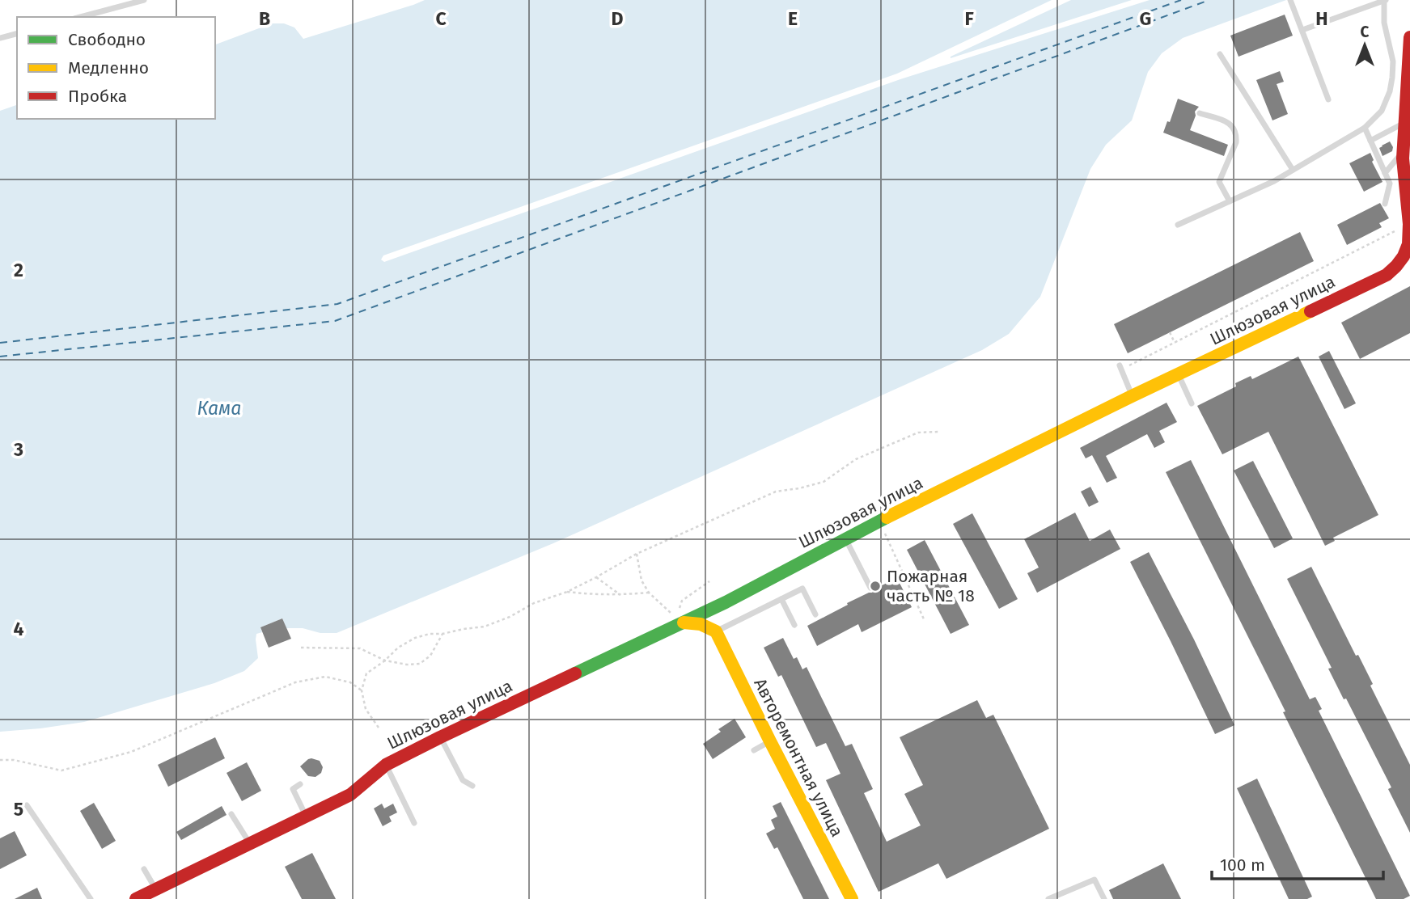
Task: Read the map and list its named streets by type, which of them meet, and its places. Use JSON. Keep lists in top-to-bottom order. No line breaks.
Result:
{"streets":{"street":["Шлюзовая улица","Авторемонтная улица"]},"water":["Кама"],"places":["Пожарная часть № 18"],"legend":["Свободно","Медленно","Пробка"],"scale_bar":"100 m","north":"top","grid":{"columns":["B","C","D","E","F","G","H"],"rows":["2","3","4","5"]}}
